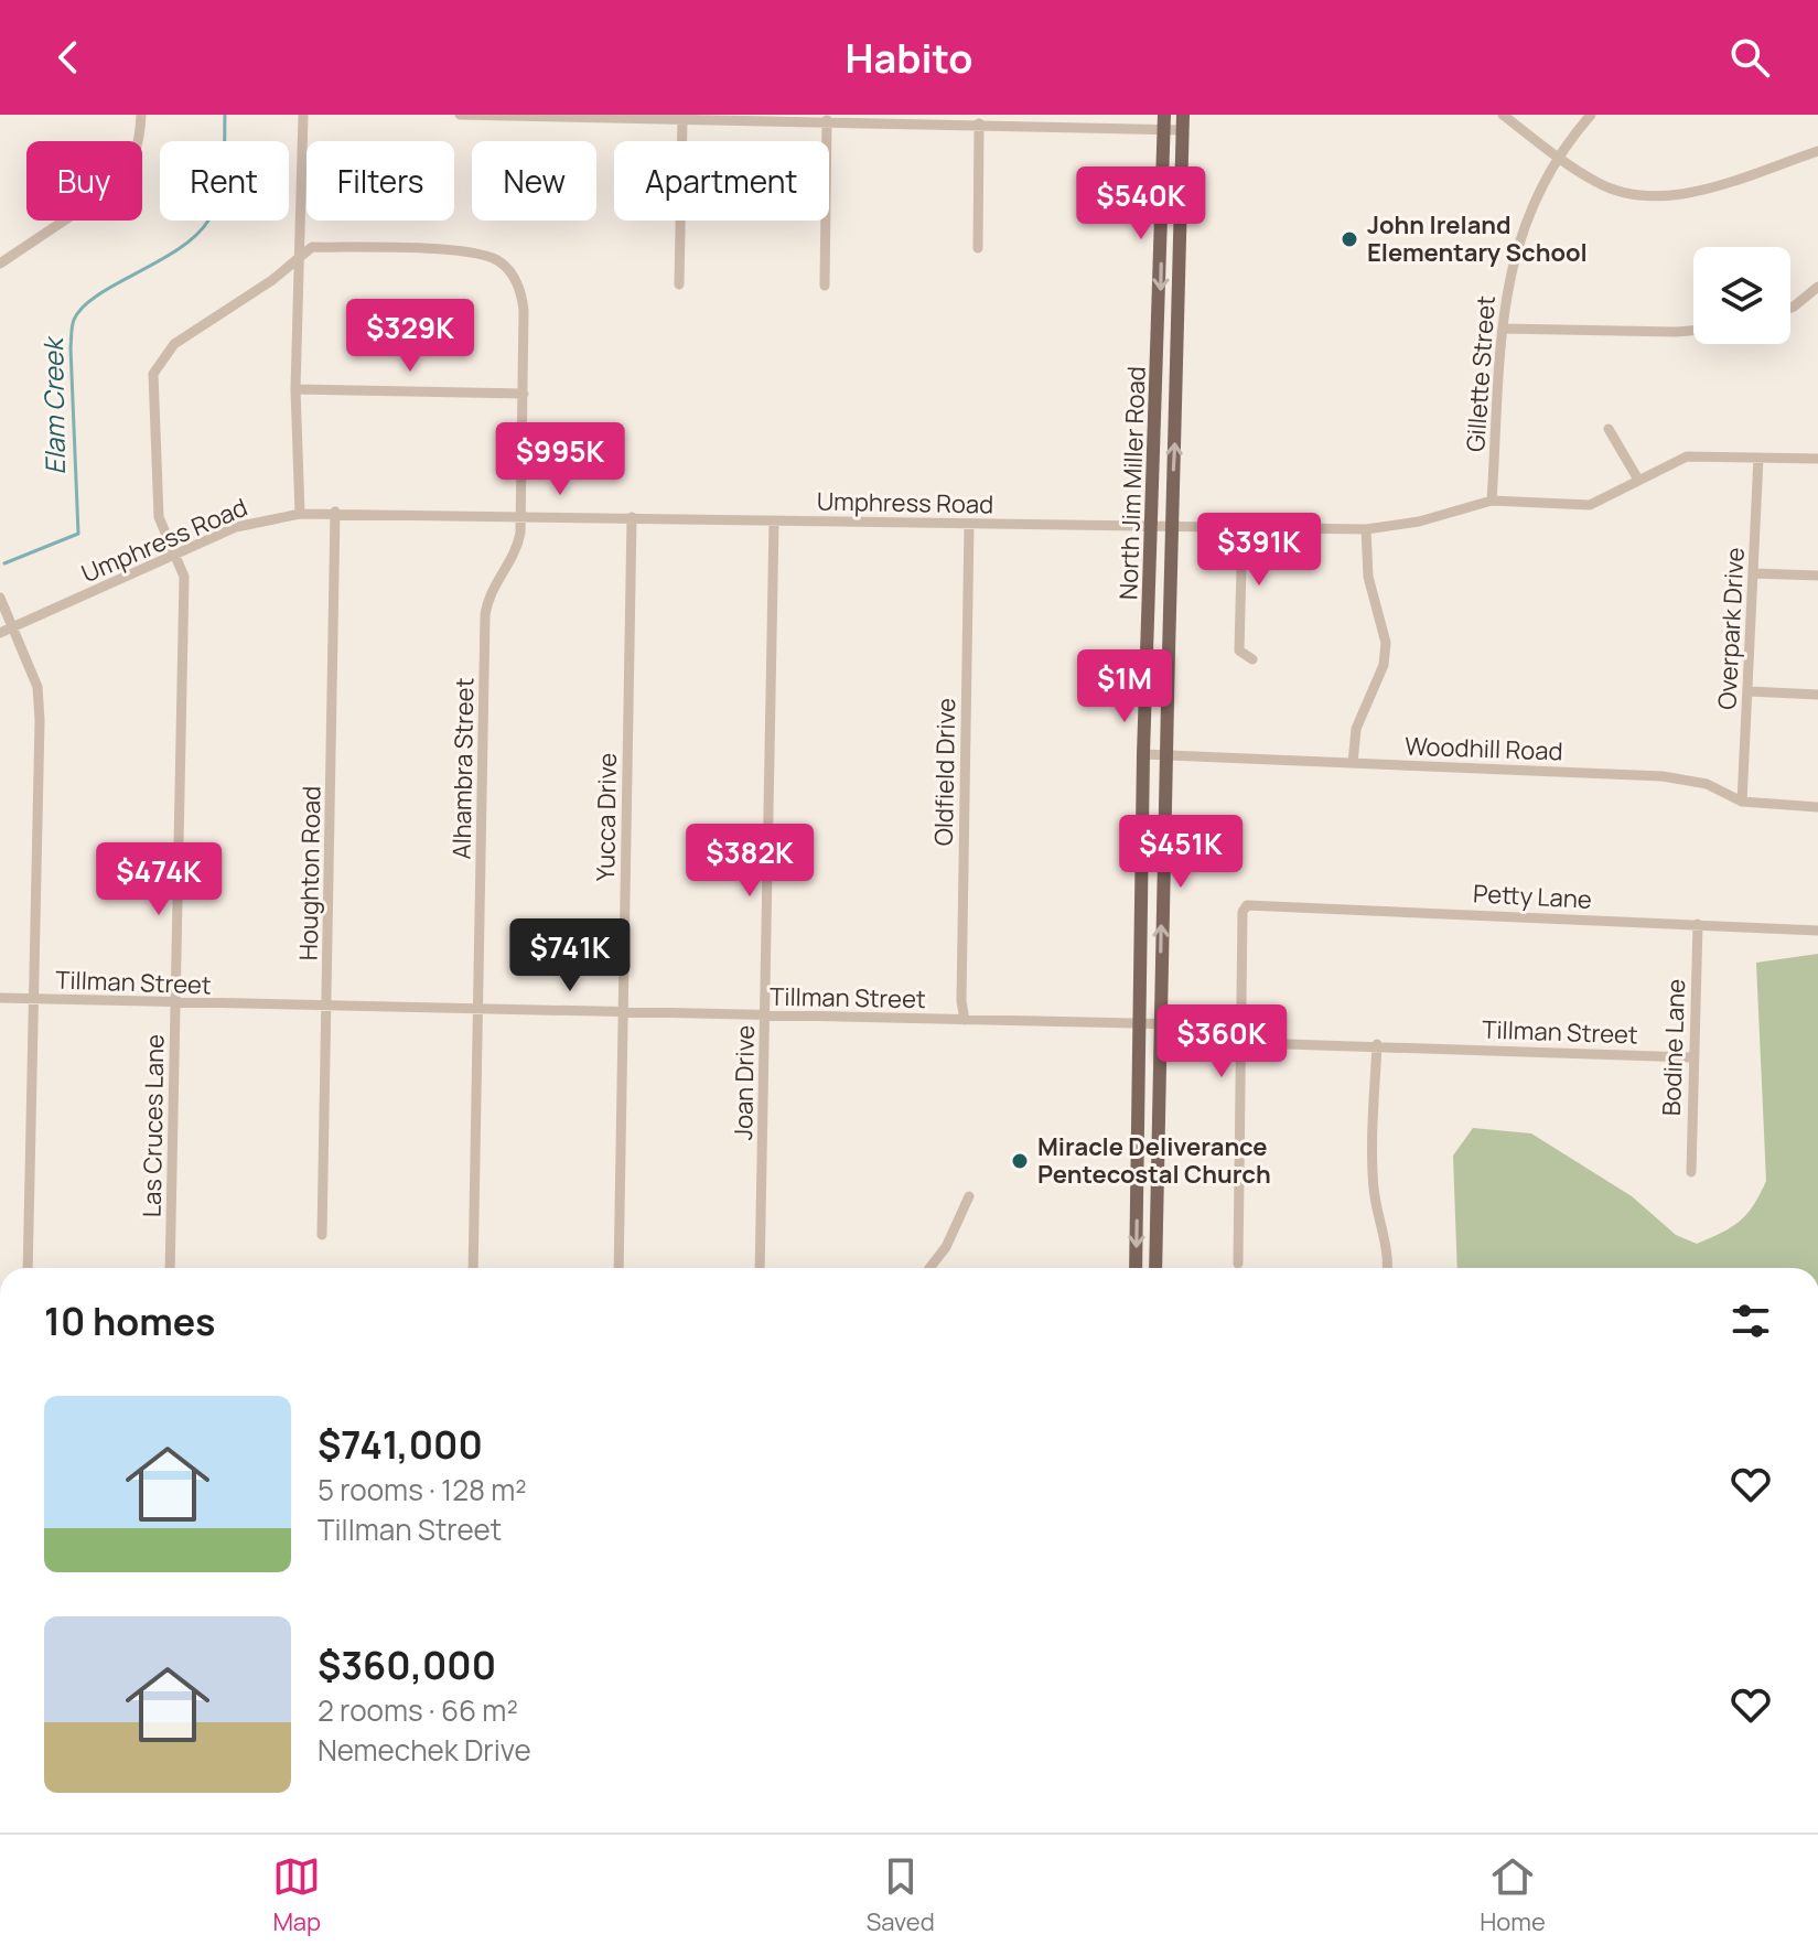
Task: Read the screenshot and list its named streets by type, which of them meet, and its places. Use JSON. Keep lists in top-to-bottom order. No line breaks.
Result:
{"streets":{"main road":["North Jim Miller Road"],"street":["Gillette Street","Umphress Road","Overpark Drive","Woodhill Road","Alhambra Street","Oldfield Drive","Yucca Drive","Houghton Road","Petty Lane","Tillman Street","Bodine Lane","Joan Drive","Las Cruces Lane"]},"crossings":[["Gillette Street","Umphress Road"],["North Jim Miller Road","Umphress Road"],["North Jim Miller Road","Woodhill Road"],["North Jim Miller Road","Tillman Street"],["Umphress Road","Overpark Drive"],["Umphress Road","Alhambra Street"],["Umphress Road","Oldfield Drive"],["Umphress Road","Yucca Drive"],["Umphress Road","Houghton Road"],["Umphress Road","Joan Drive"],["Umphress Road","Las Cruces Lane"],["Overpark Drive","Woodhill Road"],["Alhambra Street","Tillman Street"],["Alhambra Street","Las Cruces Lane"],["Oldfield Drive","Tillman Street"],["Yucca Drive","Tillman Street"],["Houghton Road","Tillman Street"],["Petty Lane","Tillman Street"],["Petty Lane","Bodine Lane"],["Tillman Street","Bodine Lane"],["Tillman Street","Joan Drive"],["Tillman Street","Las Cruces Lane"]],"water":["Elam Creek"],"places":["John Ireland Elementary School","Miracle Deliverance Pentecostal Church"],"page":{"header":"Habito","chip":["Buy","Rent","Filters","New","Apartment"],"price":["$540K","$329K","$995K","$391K","$1M","$451K","$382K","$474K","$741K","$360K"],"heading":"10 homes","list":[{"name":"$741,000","note":"5 rooms · 128 m² · Tillman Street"},{"name":"$360,000","note":"2 rooms · 66 m² · Nemechek Drive"}],"tabs":["Map","Saved","Home"]}}
